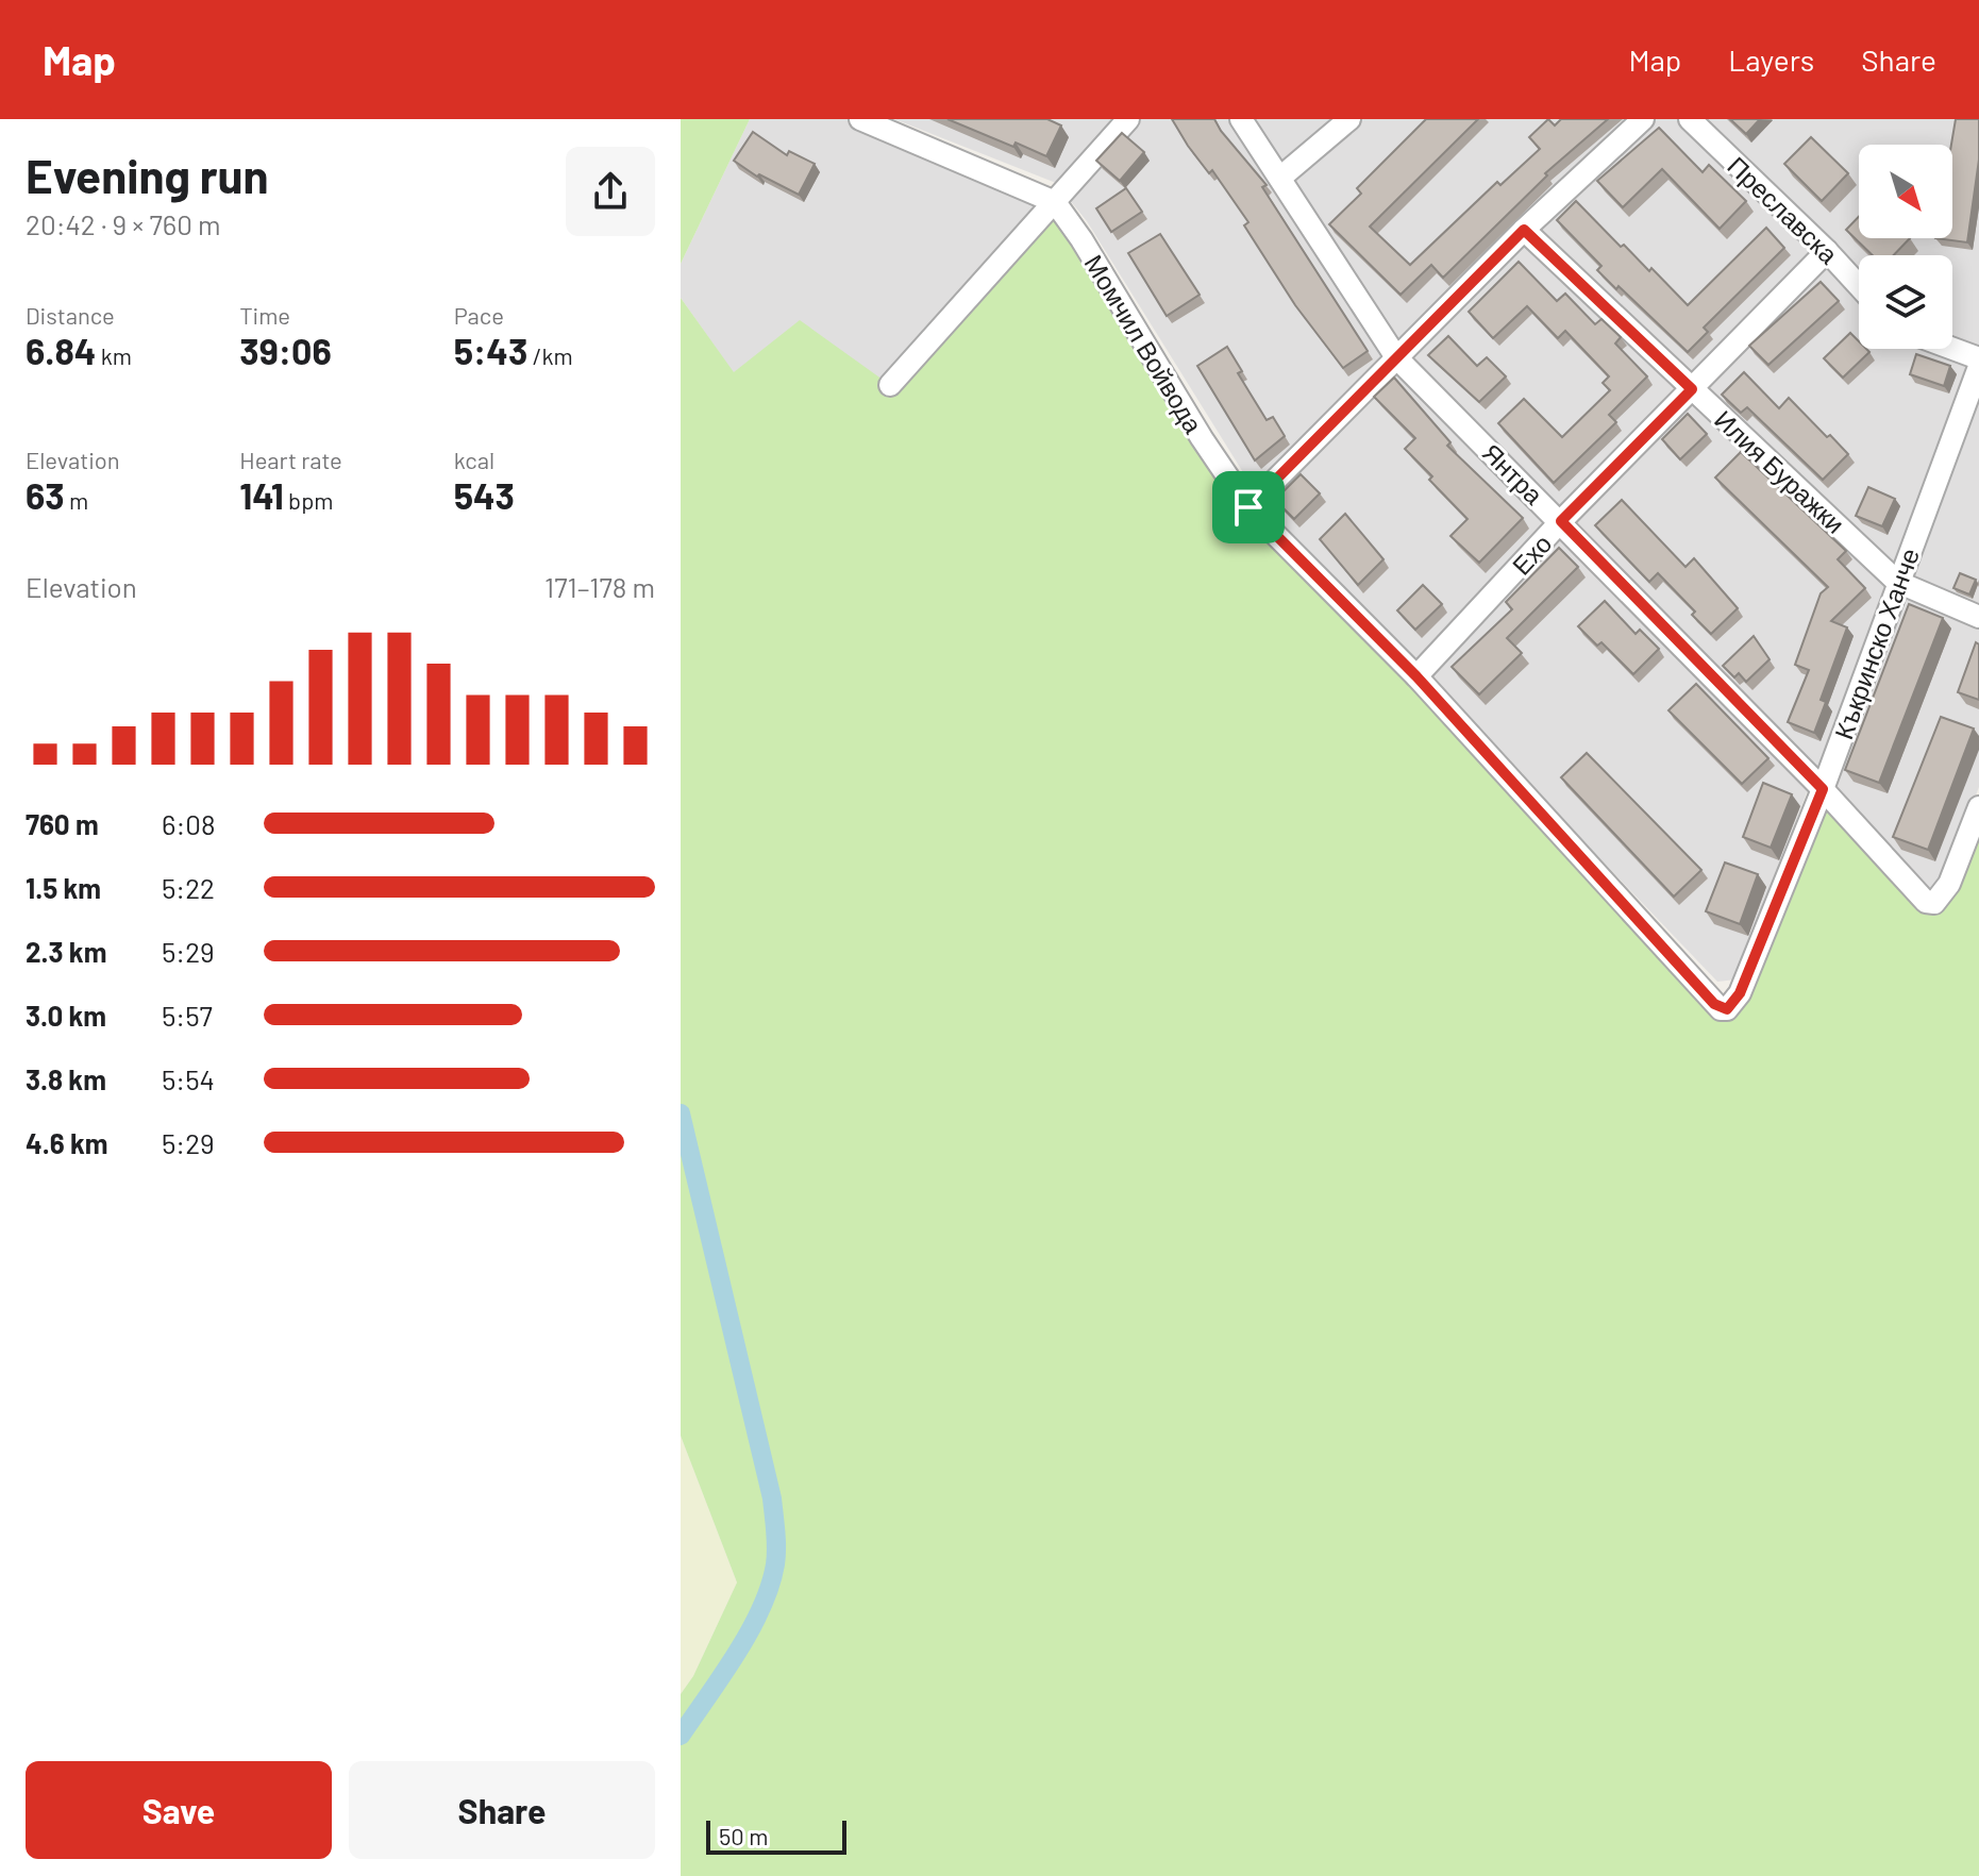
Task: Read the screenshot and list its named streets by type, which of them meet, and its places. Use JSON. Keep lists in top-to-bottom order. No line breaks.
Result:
{"streets":{"street":["Преславска","Момчил Войвода","Илия Буражки","Янтра","Ехо","Къкринско Ханче"]},"crossings":[["Преславска","Ехо"],["Момчил Войвода","Ехо"],["Момчил Войвода","Къкринско Ханче"],["Илия Буражки","Ехо"],["Илия Буражки","Къкринско Ханче"],["Янтра","Ехо"],["Янтра","Къкринско Ханче"]],"scale_bar":"50 m","north":"bottom right","page":{"header":"Map","nav":["Map","Layers","Share"],"heading":["Evening run","20:42 · 9 × 760 m"],"stats":[["Distance","6.84 km"],["Time","39:06"],["Pace","5:43 /km"],["Elevation","63 m"],["Heart rate","141 bpm"],["kcal","543"]],"chart":["Elevation","171–178 m"],"list":[{"name":"760 m","note":"6:08"},{"name":"1.5 km","note":"5:22"},{"name":"2.3 km","note":"5:29"},{"name":"3.0 km","note":"5:57"},{"name":"3.8 km","note":"5:54"},{"name":"4.6 km","note":"5:29"}],"buttons":["Save","Share"],"scale":"50 m"}}
